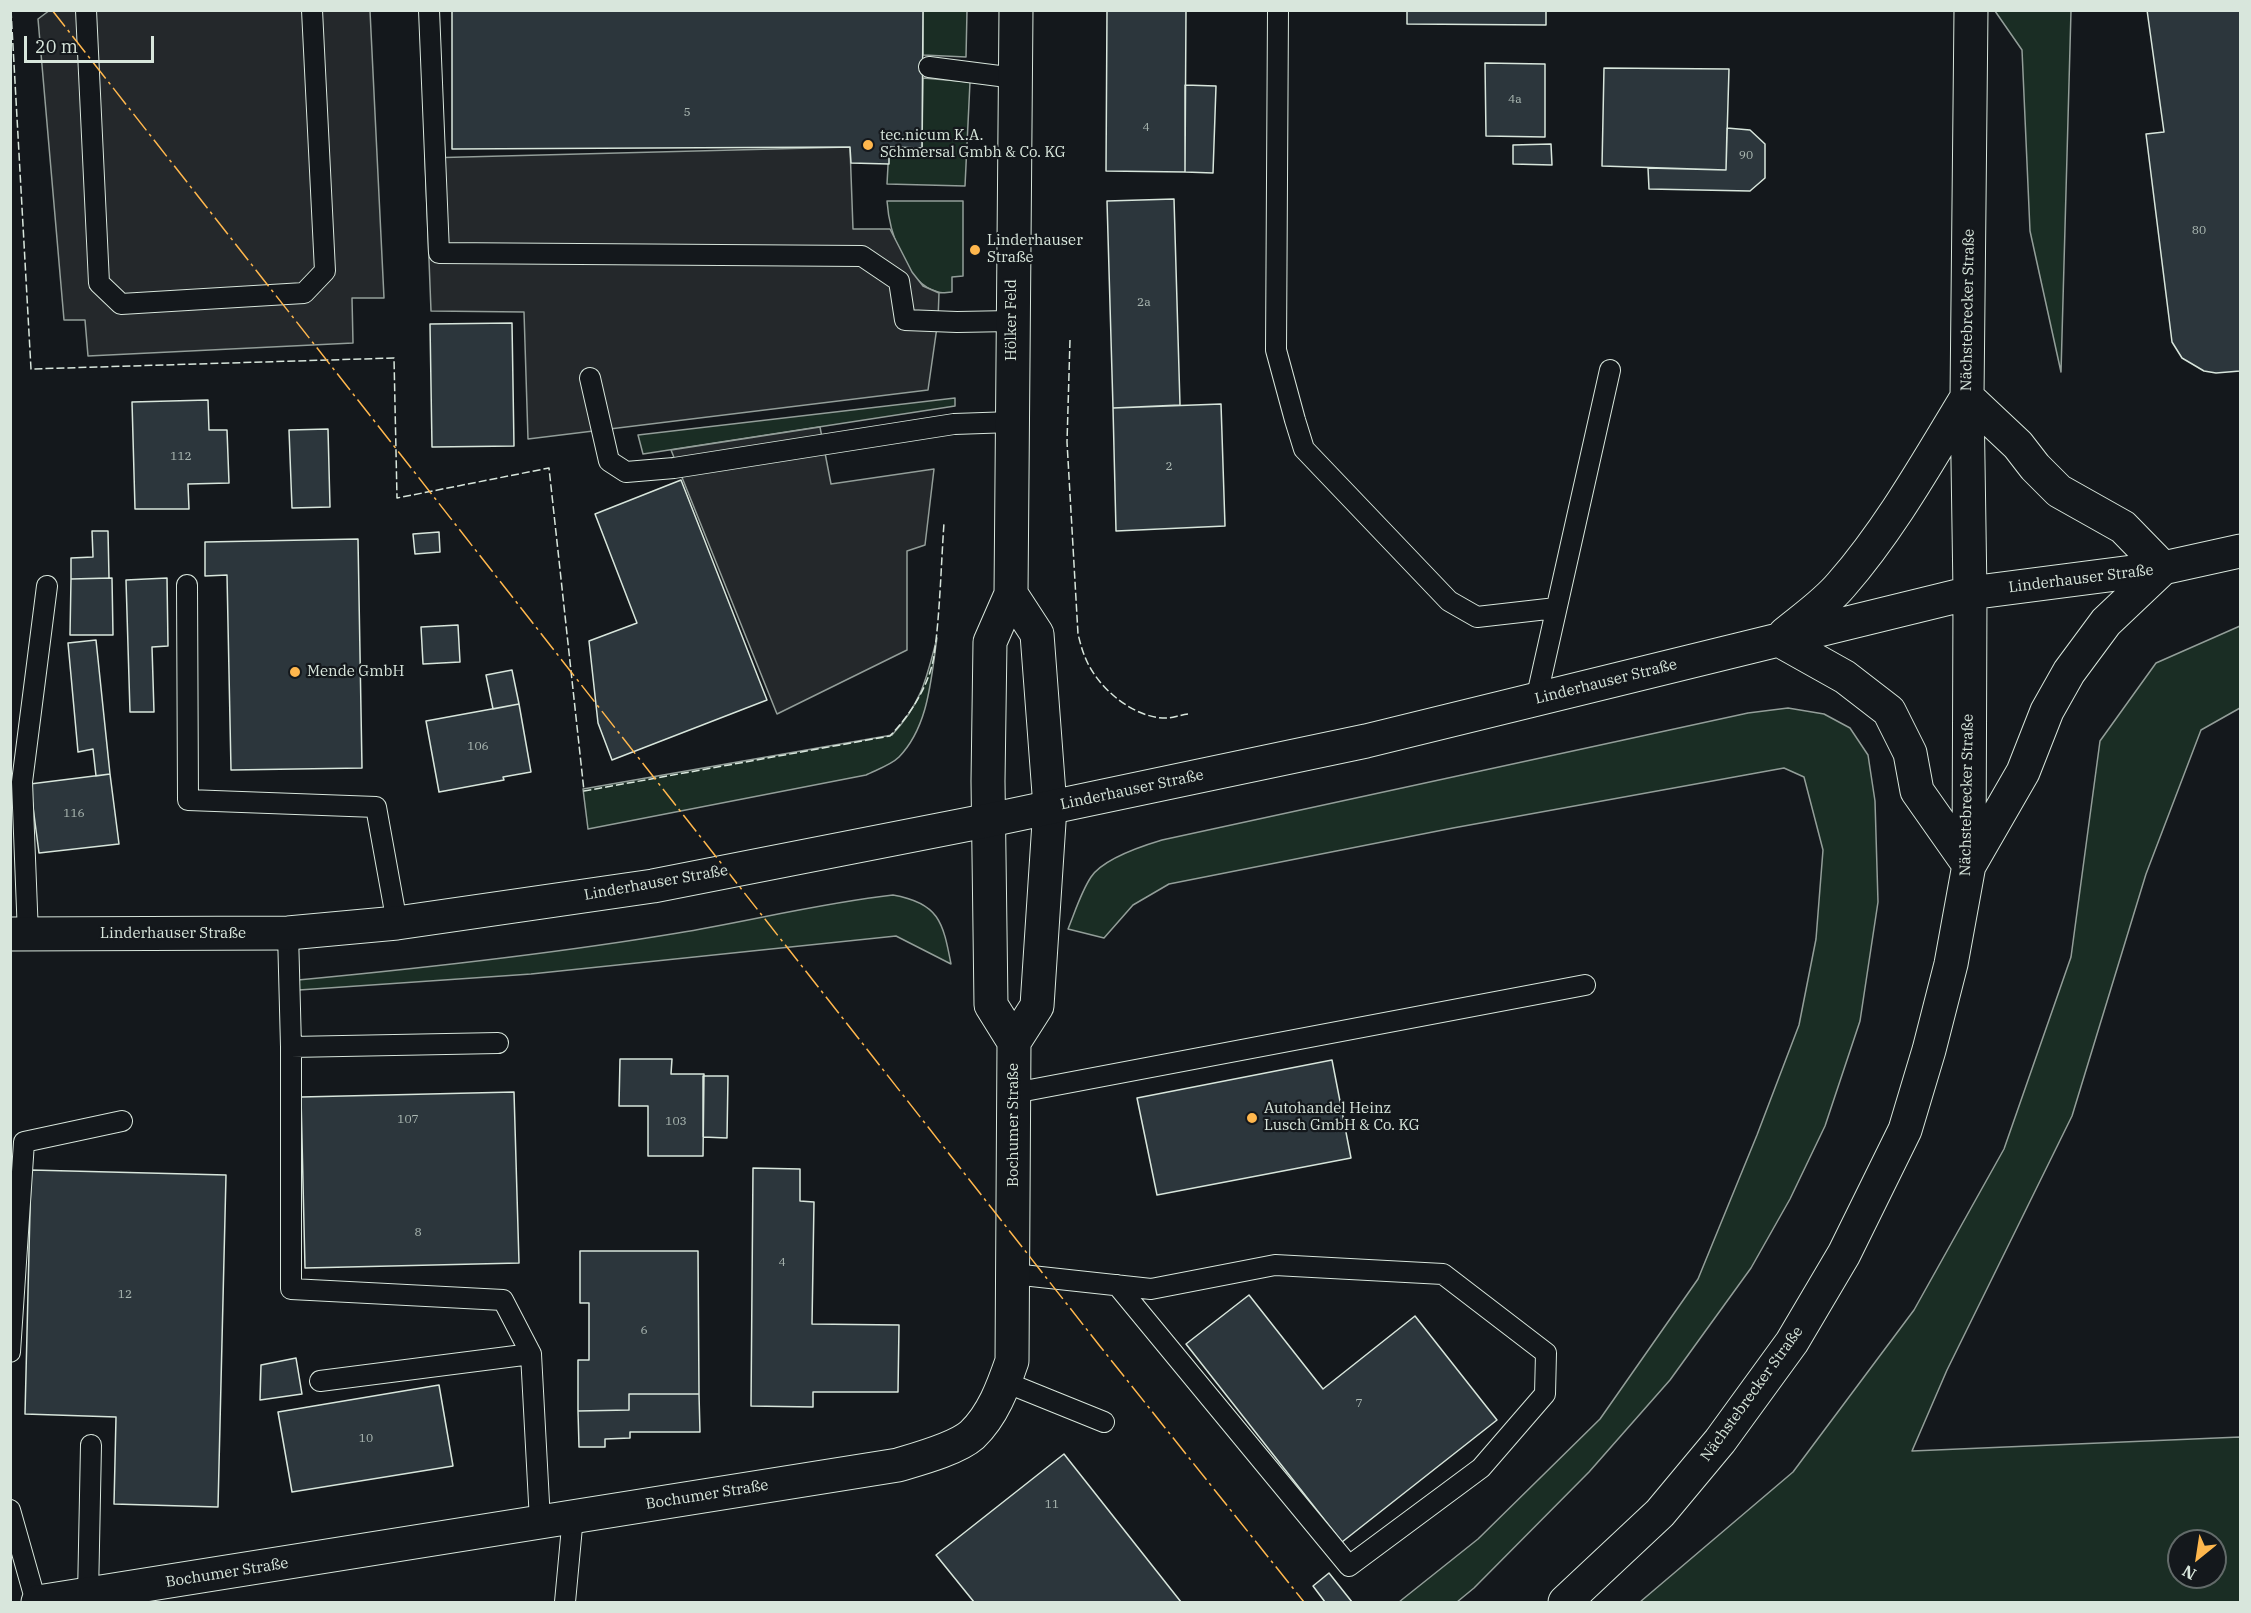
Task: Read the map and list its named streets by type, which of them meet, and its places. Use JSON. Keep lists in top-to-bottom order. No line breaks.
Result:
{"streets":{"main road":["Nächstebrecker Straße","Hölker Feld","Linderhauser Straße","Bochumer Straße"]},"crossings":[["Nächstebrecker Straße","Linderhauser Straße"],["Hölker Feld","Linderhauser Straße"],["Hölker Feld","Bochumer Straße"],["Linderhauser Straße","Bochumer Straße"]],"places":["tec.nicum K.A. Schmersal Gmbh & Co. KG","Linderhauser Straße","Mende GmbH","Autohandel Heinz Lusch GmbH & Co. KG"],"house_numbers":["4a","5","4","90","80","2a","112","2","106","116","107","103","8","4","12","6","7","10","11"],"scale_bar":"20 m","north":"bottom left"}
